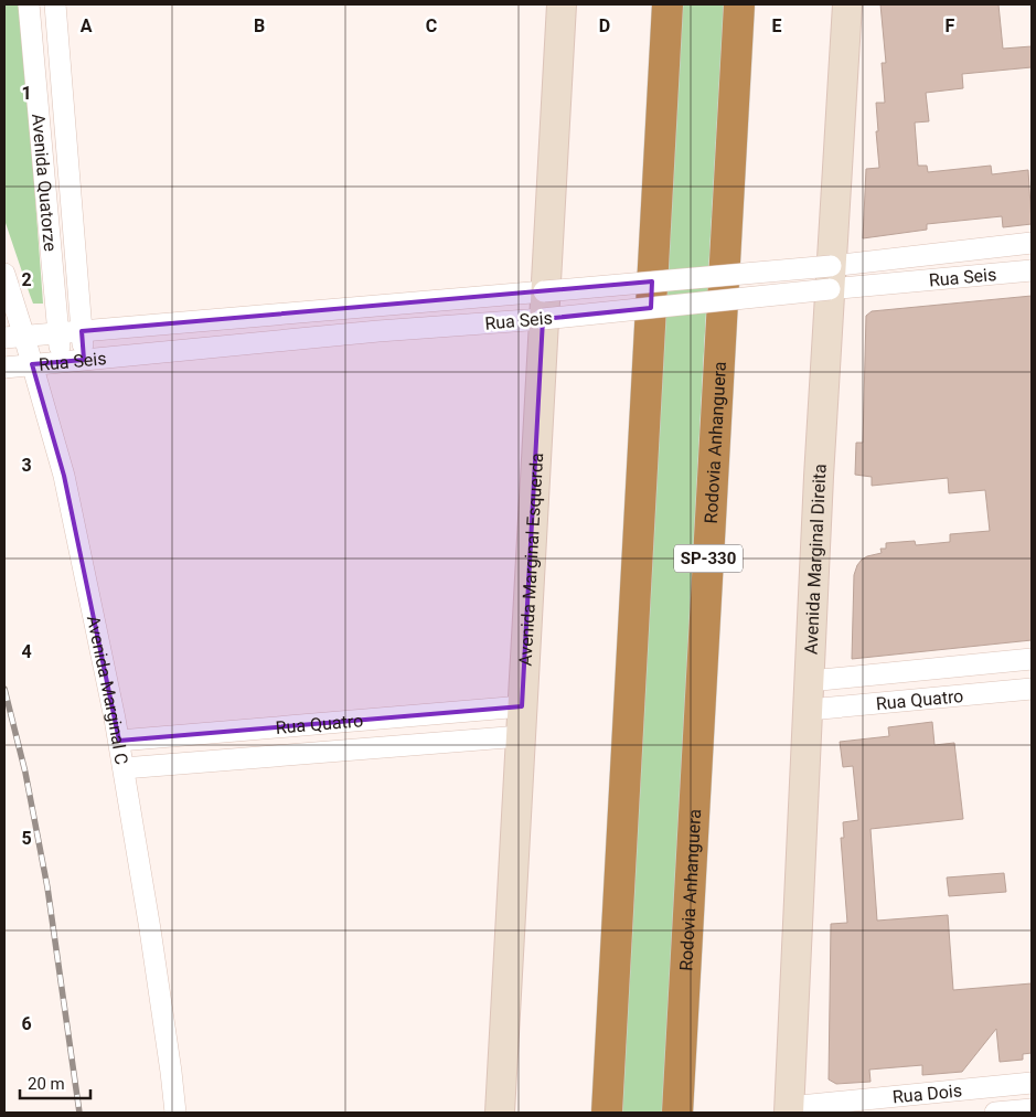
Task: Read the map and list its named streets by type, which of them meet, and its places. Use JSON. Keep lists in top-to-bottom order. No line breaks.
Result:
{"streets":{"highway":["Rodovia Anhanguera","SP-330"],"main road":["Avenida Marginal Esquerda","Avenida Marginal Direita"],"street":["Avenida Quatorze","Rua Seis","Avenida Marginal C","Rua Quatro","Rua Dois"]},"crossings":[["Avenida Quatorze","Rua Seis"],["Rua Seis","Avenida Marginal Esquerda"],["Rua Seis","Avenida Marginal Direita"],["Rua Seis","Avenida Marginal C"],["Avenida Marginal Esquerda","Rua Quatro"],["Avenida Marginal Direita","Rua Quatro"],["Avenida Marginal Direita","Rua Dois"],["Avenida Marginal C","Rua Quatro"]],"scale_bar":"20 m","grid":{"columns":["A","B","C","D","E","F"],"rows":["1","2","3","4","5","6"]}}
